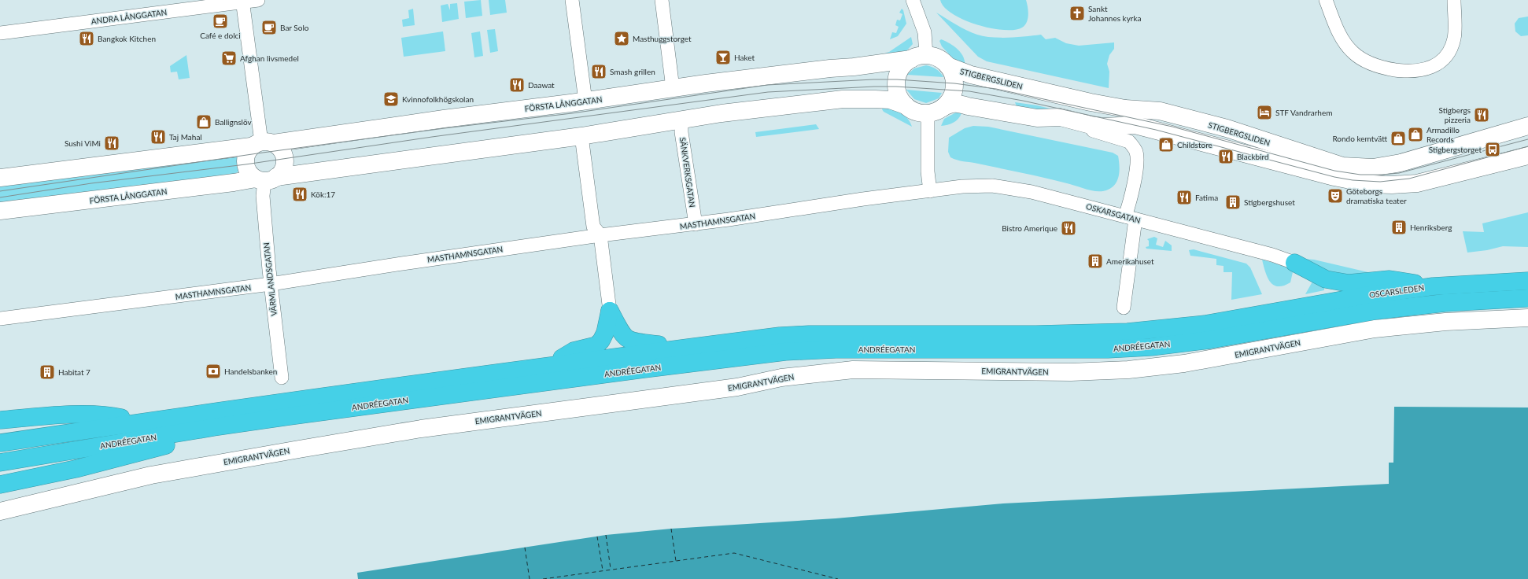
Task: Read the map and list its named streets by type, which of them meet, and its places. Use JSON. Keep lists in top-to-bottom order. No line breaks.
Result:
{"streets":{"highway":["OSCARSLEDEN","ANDRÉEGATAN"],"street":["ANDRA LÅNGGATAN","STIGBERGSLIDEN","FÖRSTA LÅNGGATAN","SÄNKVERKSGATAN","OSKARSGATAN","MASTHAMNSGATAN","VÄRMLANDSGATAN","EMIGRANTVÄGEN"]},"crossings":[["STIGBERGSLIDEN","FÖRSTA LÅNGGATAN"],["STIGBERGSLIDEN","OSKARSGATAN"],["FÖRSTA LÅNGGATAN","SÄNKVERKSGATAN"],["FÖRSTA LÅNGGATAN","VÄRMLANDSGATAN"],["SÄNKVERKSGATAN","MASTHAMNSGATAN"],["OSKARSGATAN","MASTHAMNSGATAN"],["MASTHAMNSGATAN","VÄRMLANDSGATAN"],["OSCARSLEDEN","ANDRÉEGATAN"]],"places":{"church":["Sankt Johannes kyrka"],"cafe":["Café e dolci","Bar Solo"],"restaurant":["Bangkok Kitchen","Smash grillen","Daawat","Stigbergs pizzeria","Taj Mahal","Sushi ViMi","Blackbird","Kök:17","Fatima","Bistro Amerique"],"place":["Masthuggstorget"],"bar":["Haket"],"supermarket":["Afghan livsmedel"],"school or university":["Kvinnofolkhögskolan"],"hotel":["STF Vandrarhem"],"shop":["Ballignslöv","Armadillo Records","Rondo kemtvätt","Childstore"],"bus stop":["Stigbergstorget"],"theatre":["Göteborgs dramatiska teater"],"building":["Stigbergshuset","Henriksberg","Amerikahuset","Habitat 7"],"bank":["Handelsbanken"]}}
